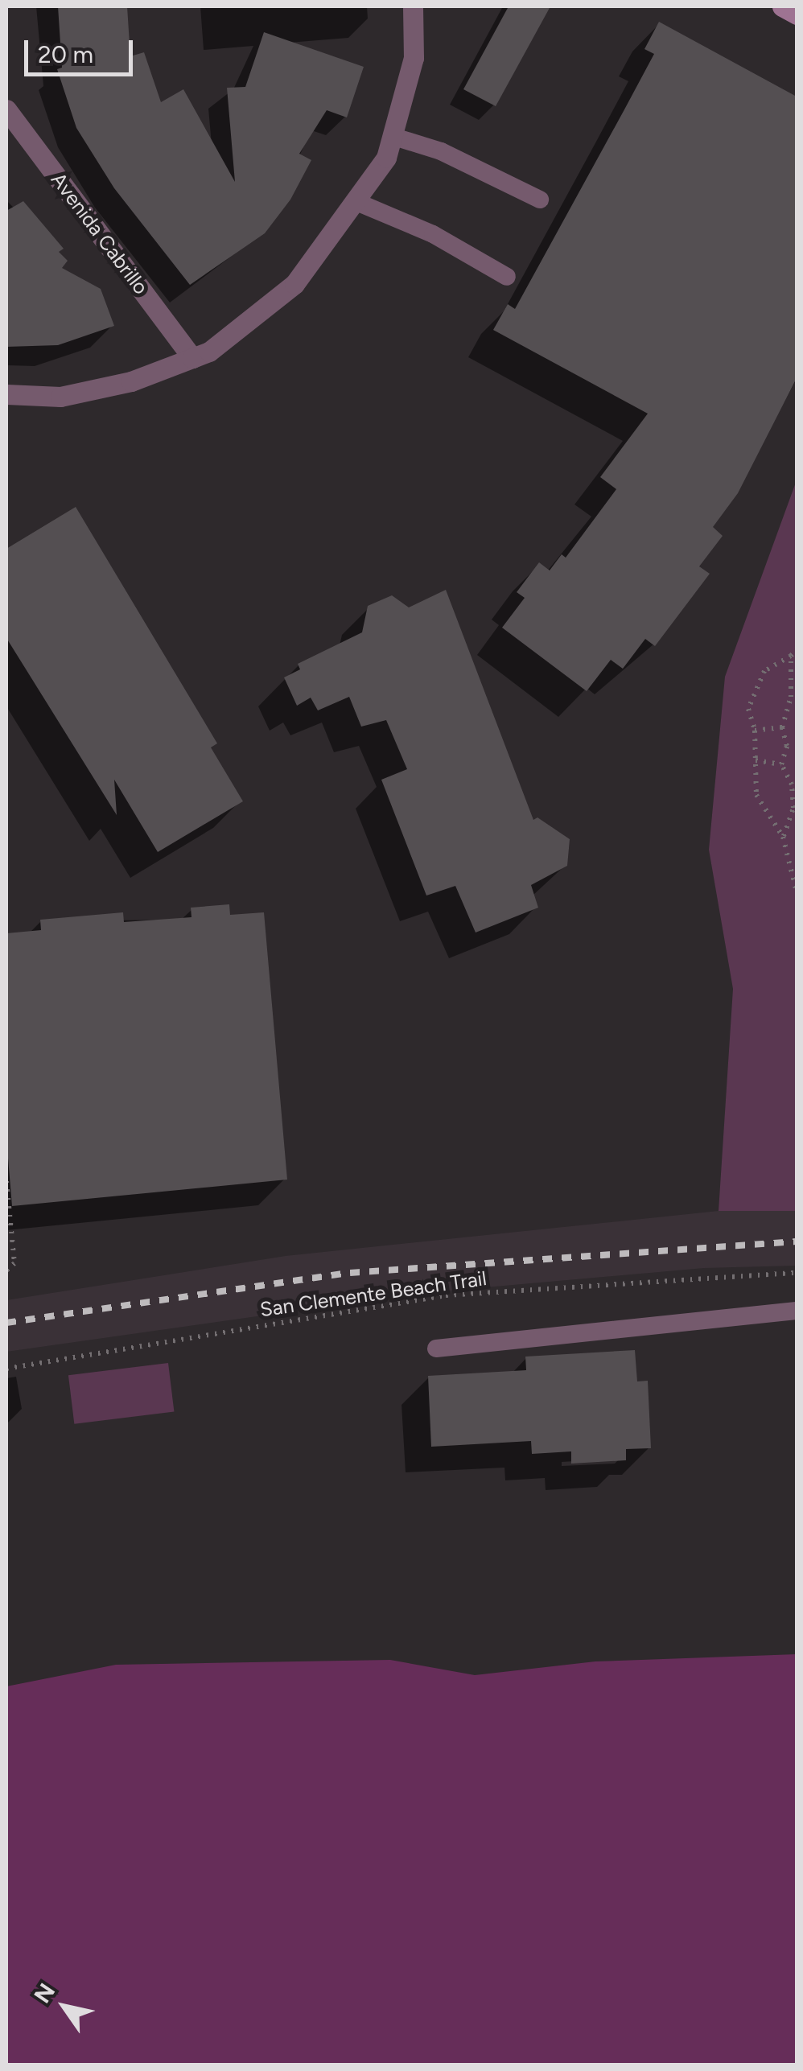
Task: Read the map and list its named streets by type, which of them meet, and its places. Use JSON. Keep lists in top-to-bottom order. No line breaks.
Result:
{"streets":{"street":["Avenida Cabrillo"],"path":["San Clemente Beach Trail"]},"scale_bar":"20 m","north":"top left"}
